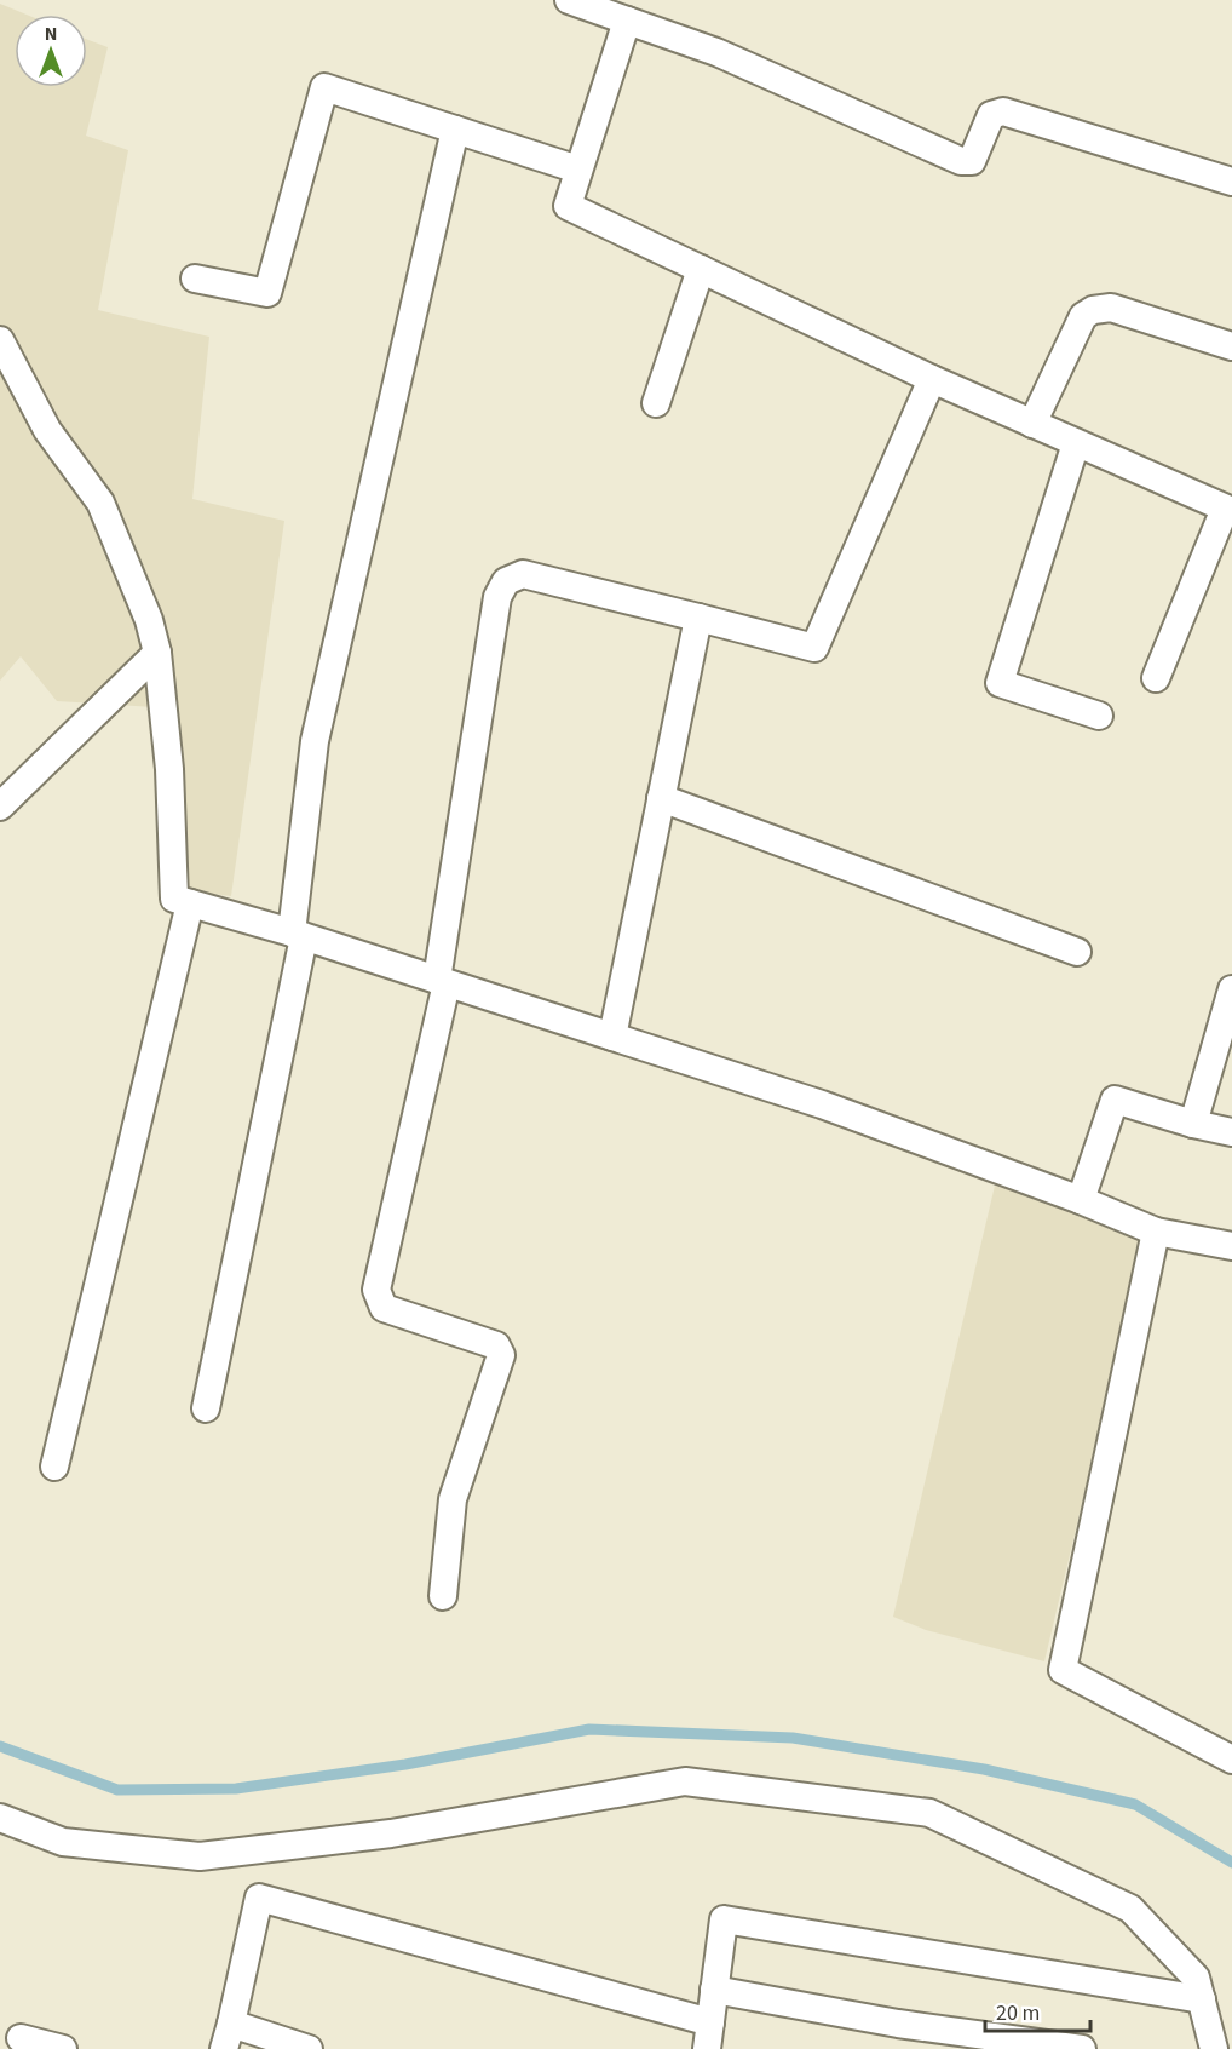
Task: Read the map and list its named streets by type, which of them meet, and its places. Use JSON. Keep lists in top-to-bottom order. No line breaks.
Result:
{"scale_bar":"20 m","north":"top"}
